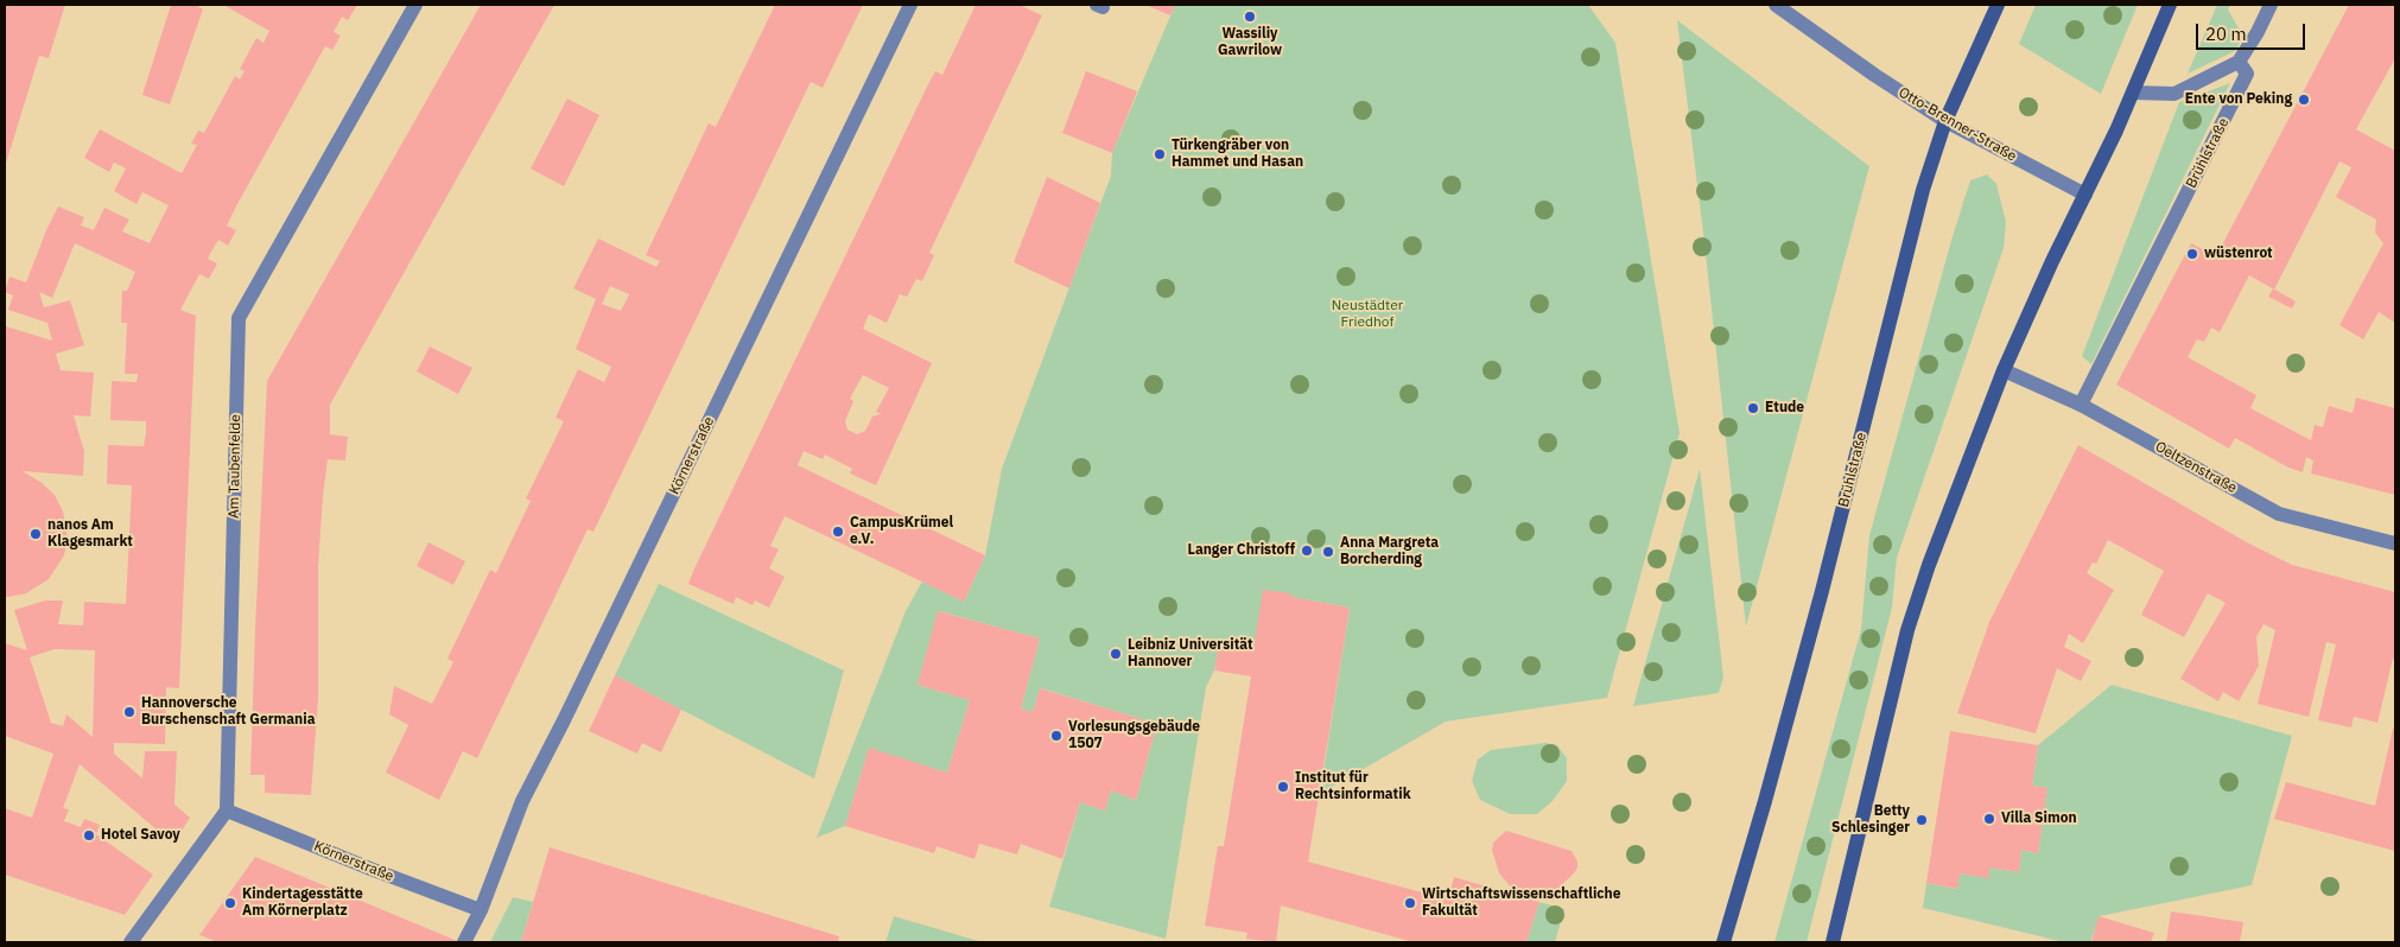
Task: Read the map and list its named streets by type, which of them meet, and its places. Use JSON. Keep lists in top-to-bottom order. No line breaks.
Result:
{"streets":{"main road":["Brühlstraße"],"street":["Otto-Brenner-Straße","Körnerstraße","Am Taubenfelde","Oeltzenstraße"]},"crossings":[["Otto-Brenner-Straße","Brühlstraße"],["Brühlstraße","Oeltzenstraße"],["Körnerstraße","Am Taubenfelde"]],"parks":["Neustädter Friedhof"],"places":["Wassiliy Gawrilow","Ente von Peking","Türkengräber von Hammet und Hasan","wüstenrot","Etude","CampusKrümel e.V.","nanos Am Klagesmarkt","Langer Christoff","Anna Margreta Borcherding","Leibniz Universität Hannover","Hannoversche Burschenschaft Germania","Vorlesungsgebäude 1507","Institut für Rechtsinformatik","Villa Simon","Betty Schlesinger","Hotel Savoy","Kindertagesstätte Am Körnerplatz","Wirtschaftswissenschaftliche Fakultät"],"scale_bar":"20 m"}
